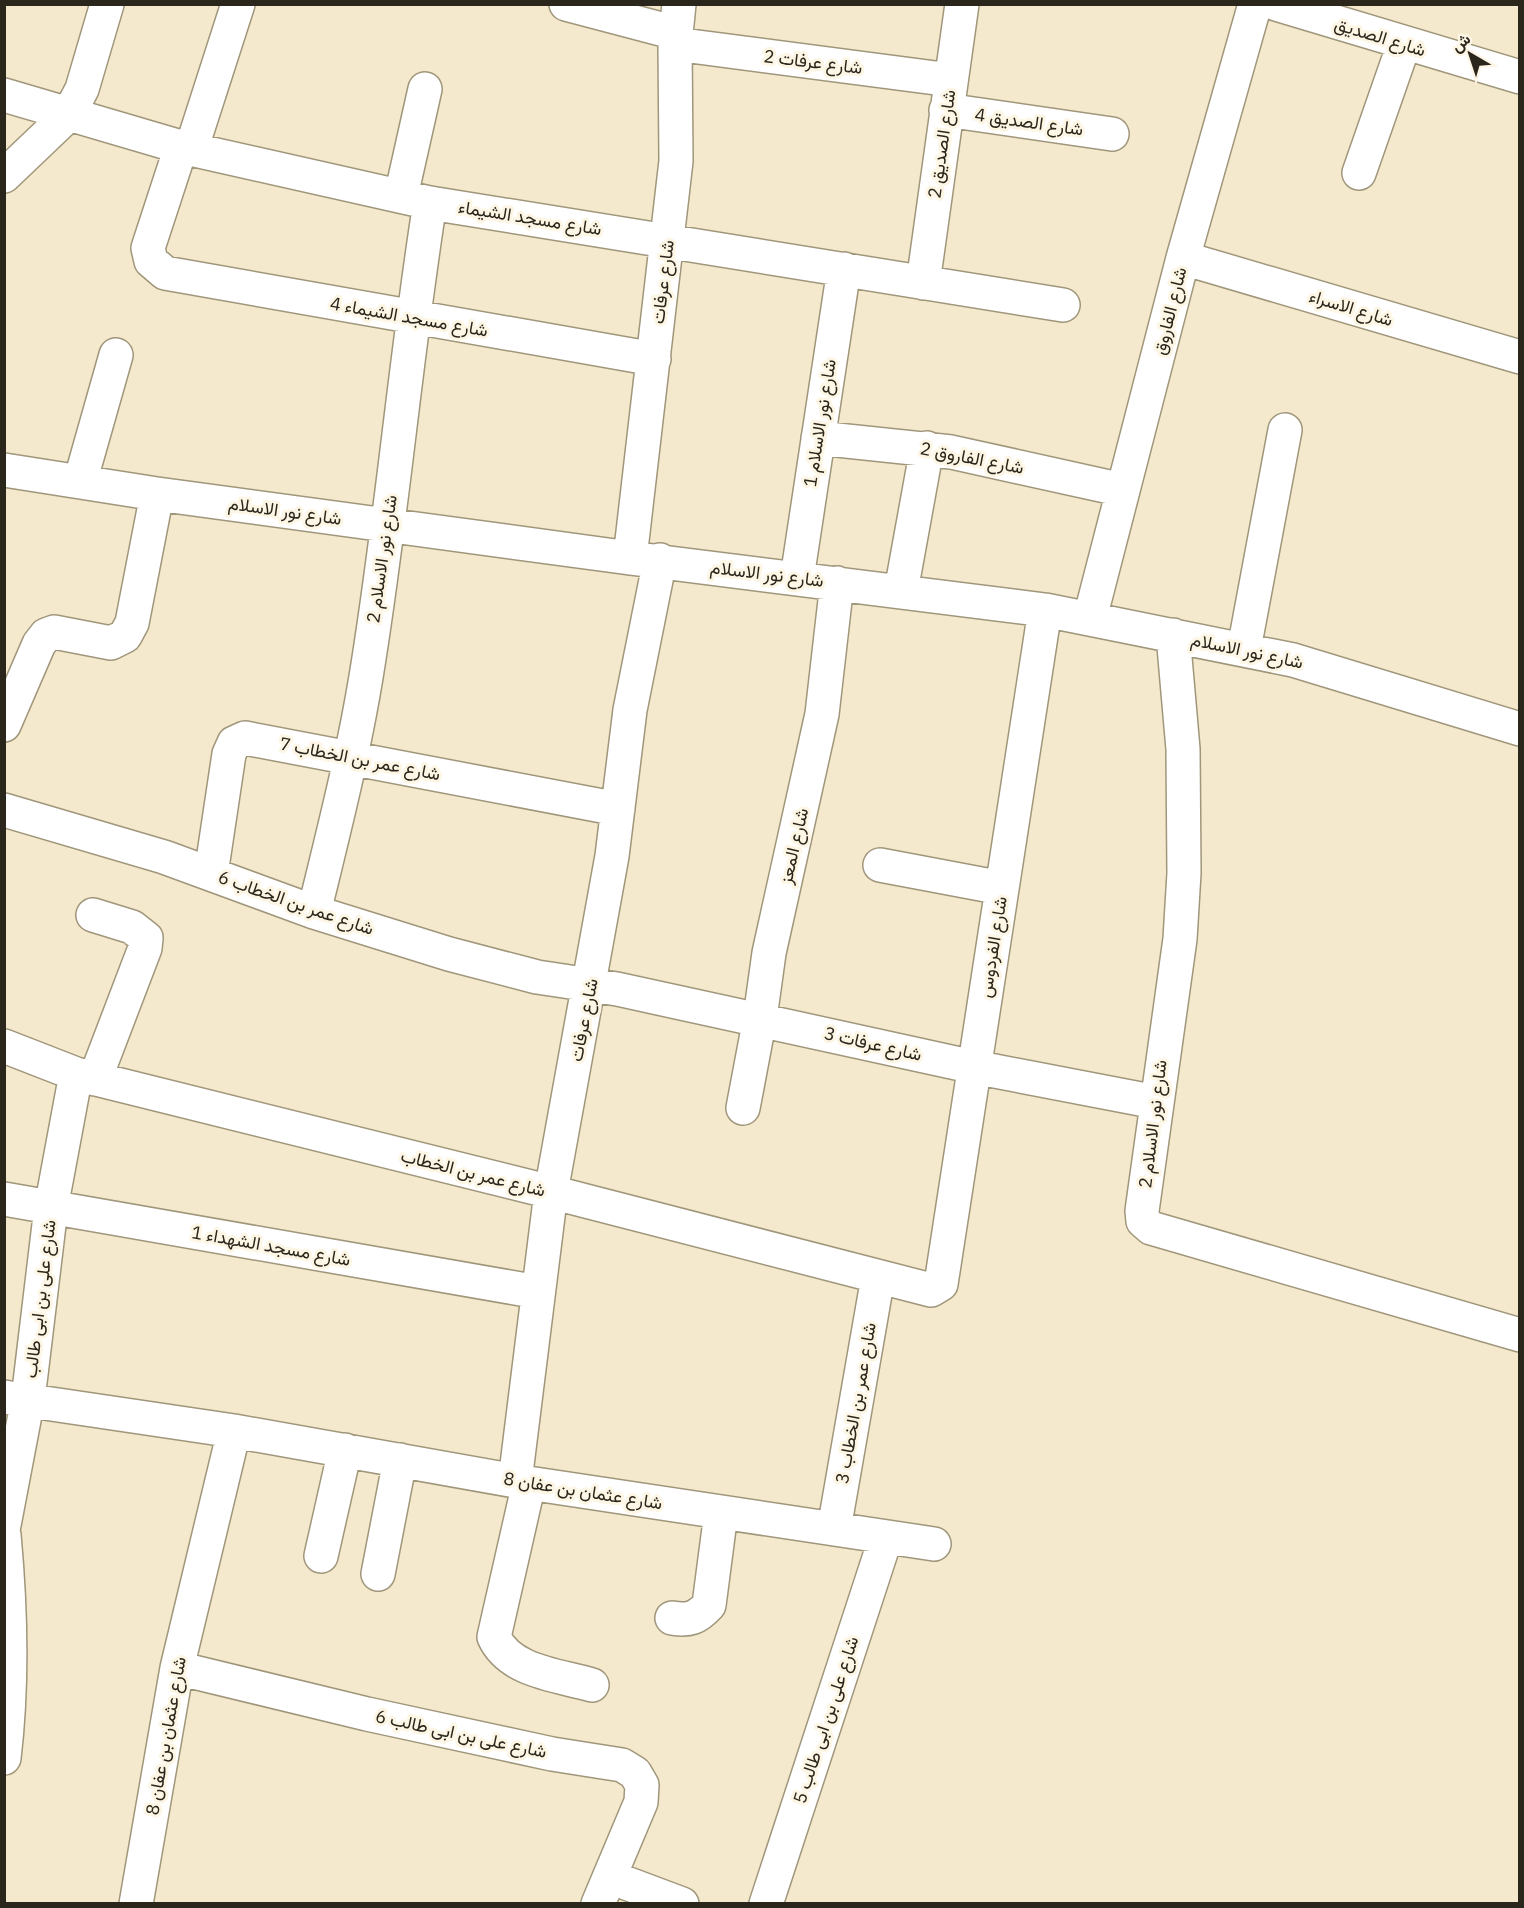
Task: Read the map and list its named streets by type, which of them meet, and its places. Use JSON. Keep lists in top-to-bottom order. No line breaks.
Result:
{"streets":{"street":["شارع الصديق","شارع عرفات 2","شارع الصديق 4","شارع الصديق 2","شارع مسجد الشيماء","شارع عرفات","شارع الاسراء","شارع الفاروق","شارع مسجد الشيماء 4","شارع نور الاسلام 1","شارع الفاروق 2","شارع نور الاسلام","شارع نور الاسلام 2","شارع عمر بن الخطاب 7","شارع المعز","شارع عمر بن الخطاب 6","شارع الفردوس","شارع عرفات 3","شارع عمر بن الخطاب","شارع مسجد الشهداء 1","شارع على بن ابى طالب","شارع عمر بن الخطاب 3","شارع عثمان بن عفان 8","شارع على بن ابى طالب 5","شارع على بن ابى طالب 6"]},"crossings":[["شارع عرفات 2","شارع الصديق 4"],["شارع عرفات 2","شارع الصديق 2"],["شارع عرفات 2","شارع عرفات"],["شارع الصديق 4","شارع الصديق 2"],["شارع الصديق 2","شارع مسجد الشيماء"],["شارع مسجد الشيماء","شارع عرفات"],["شارع مسجد الشيماء","شارع مسجد الشيماء 4"],["شارع مسجد الشيماء","شارع نور الاسلام 1"],["شارع مسجد الشيماء","شارع نور الاسلام 2"],["شارع عرفات","شارع مسجد الشيماء 4"],["شارع عرفات","شارع نور الاسلام"],["شارع عرفات","شارع عمر بن الخطاب 7"],["شارع عرفات","شارع عمر بن الخطاب 6"],["شارع عرفات","شارع عرفات 3"],["شارع عرفات","شارع عمر بن الخطاب"],["شارع عرفات","شارع مسجد الشهداء 1"],["شارع عرفات","شارع عثمان بن عفان 8"],["شارع الاسراء","شارع الفاروق"],["شارع الفاروق","شارع الفاروق 2"],["شارع الفاروق","شارع نور الاسلام"],["شارع مسجد الشيماء 4","شارع نور الاسلام 2"],["شارع نور الاسلام 1","شارع الفاروق 2"],["شارع نور الاسلام 1","شارع نور الاسلام"],["شارع نور الاسلام","شارع نور الاسلام 2"],["شارع نور الاسلام","شارع المعز"],["شارع نور الاسلام","شارع الفردوس"],["شارع نور الاسلام 2","شارع عمر بن الخطاب 7"],["شارع نور الاسلام 2","شارع عمر بن الخطاب 6"],["شارع نور الاسلام 2","شارع عرفات 3"],["شارع عمر بن الخطاب 7","شارع عمر بن الخطاب 6"],["شارع المعز","شارع عرفات 3"],["شارع عمر بن الخطاب 6","شارع عرفات 3"],["شارع الفردوس","شارع عرفات 3"],["شارع الفردوس","شارع عمر بن الخطاب"],["شارع عمر بن الخطاب","شارع على بن ابى طالب"],["شارع عمر بن الخطاب","شارع عمر بن الخطاب 3"],["شارع مسجد الشهداء 1","شارع على بن ابى طالب"],["شارع على بن ابى طالب","شارع عثمان بن عفان 8"],["شارع عمر بن الخطاب 3","شارع عثمان بن عفان 8"],["شارع عثمان بن عفان 8","شارع على بن ابى طالب 5"],["شارع عثمان بن عفان 8","شارع على بن ابى طالب 6"]],"north":"top left"}
